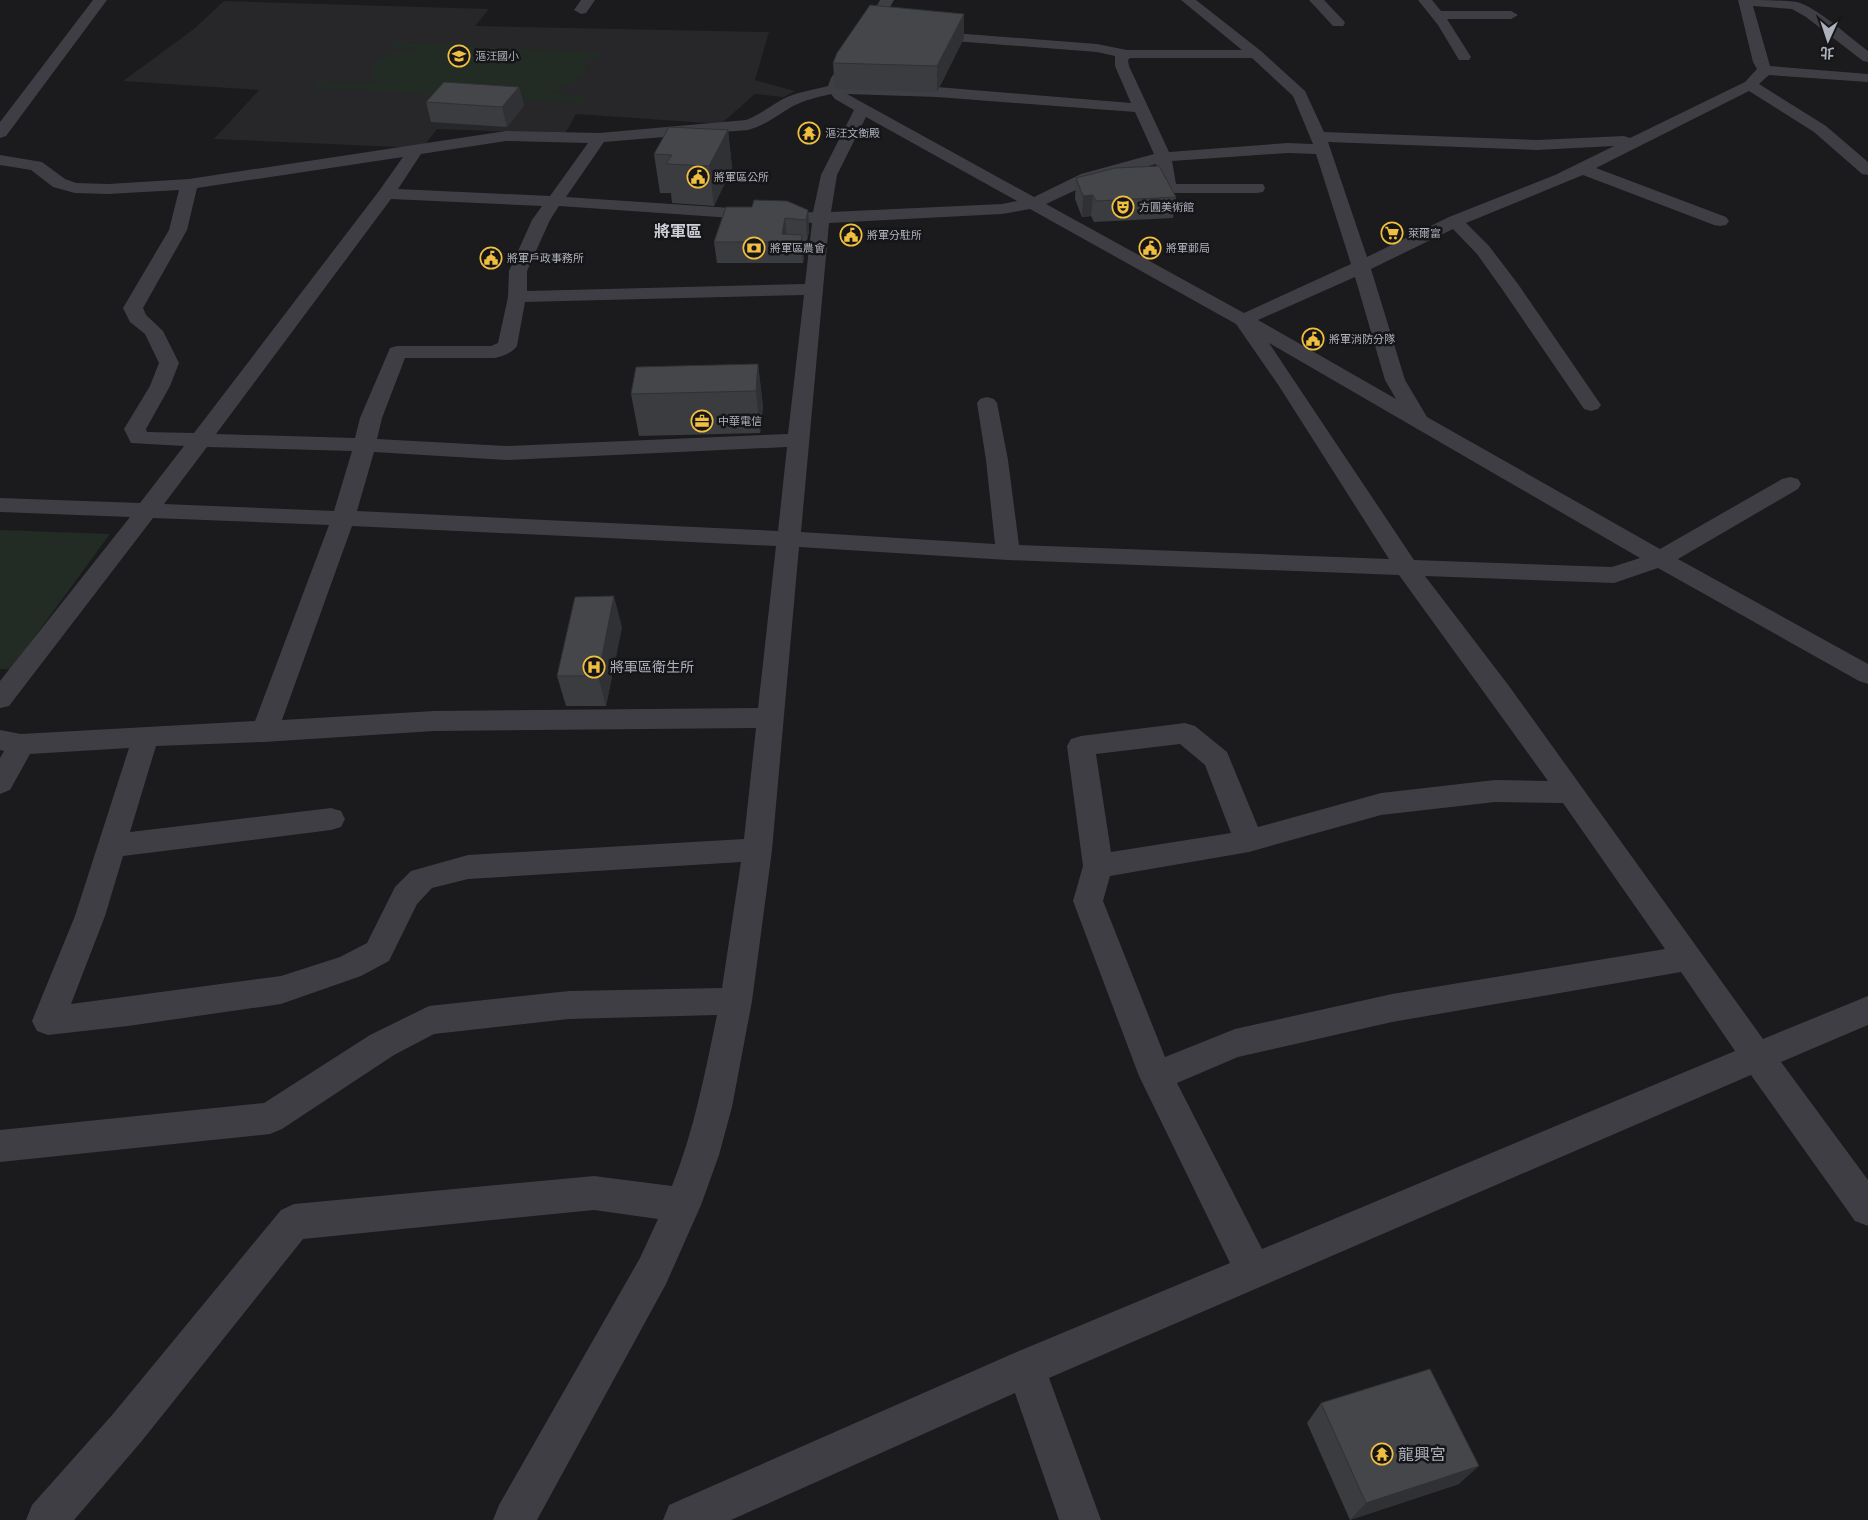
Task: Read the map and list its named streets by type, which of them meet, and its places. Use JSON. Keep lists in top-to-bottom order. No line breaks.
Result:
{"districts":["將軍區"],"places":{"school or university":["漚汪國小"],"temple":["漚汪文衡殿","龍興宮"],"public building":["將軍區公所","將軍分駐所","將軍郵局","將軍戶政事務所","將軍消防分隊"],"theatre":["方圓美術館"],"supermarket":["萊爾富"],"bank":["將軍區農會"],"office":["中華電信"],"hospital":["將軍區衛生所"]},"north":"bottom"}
